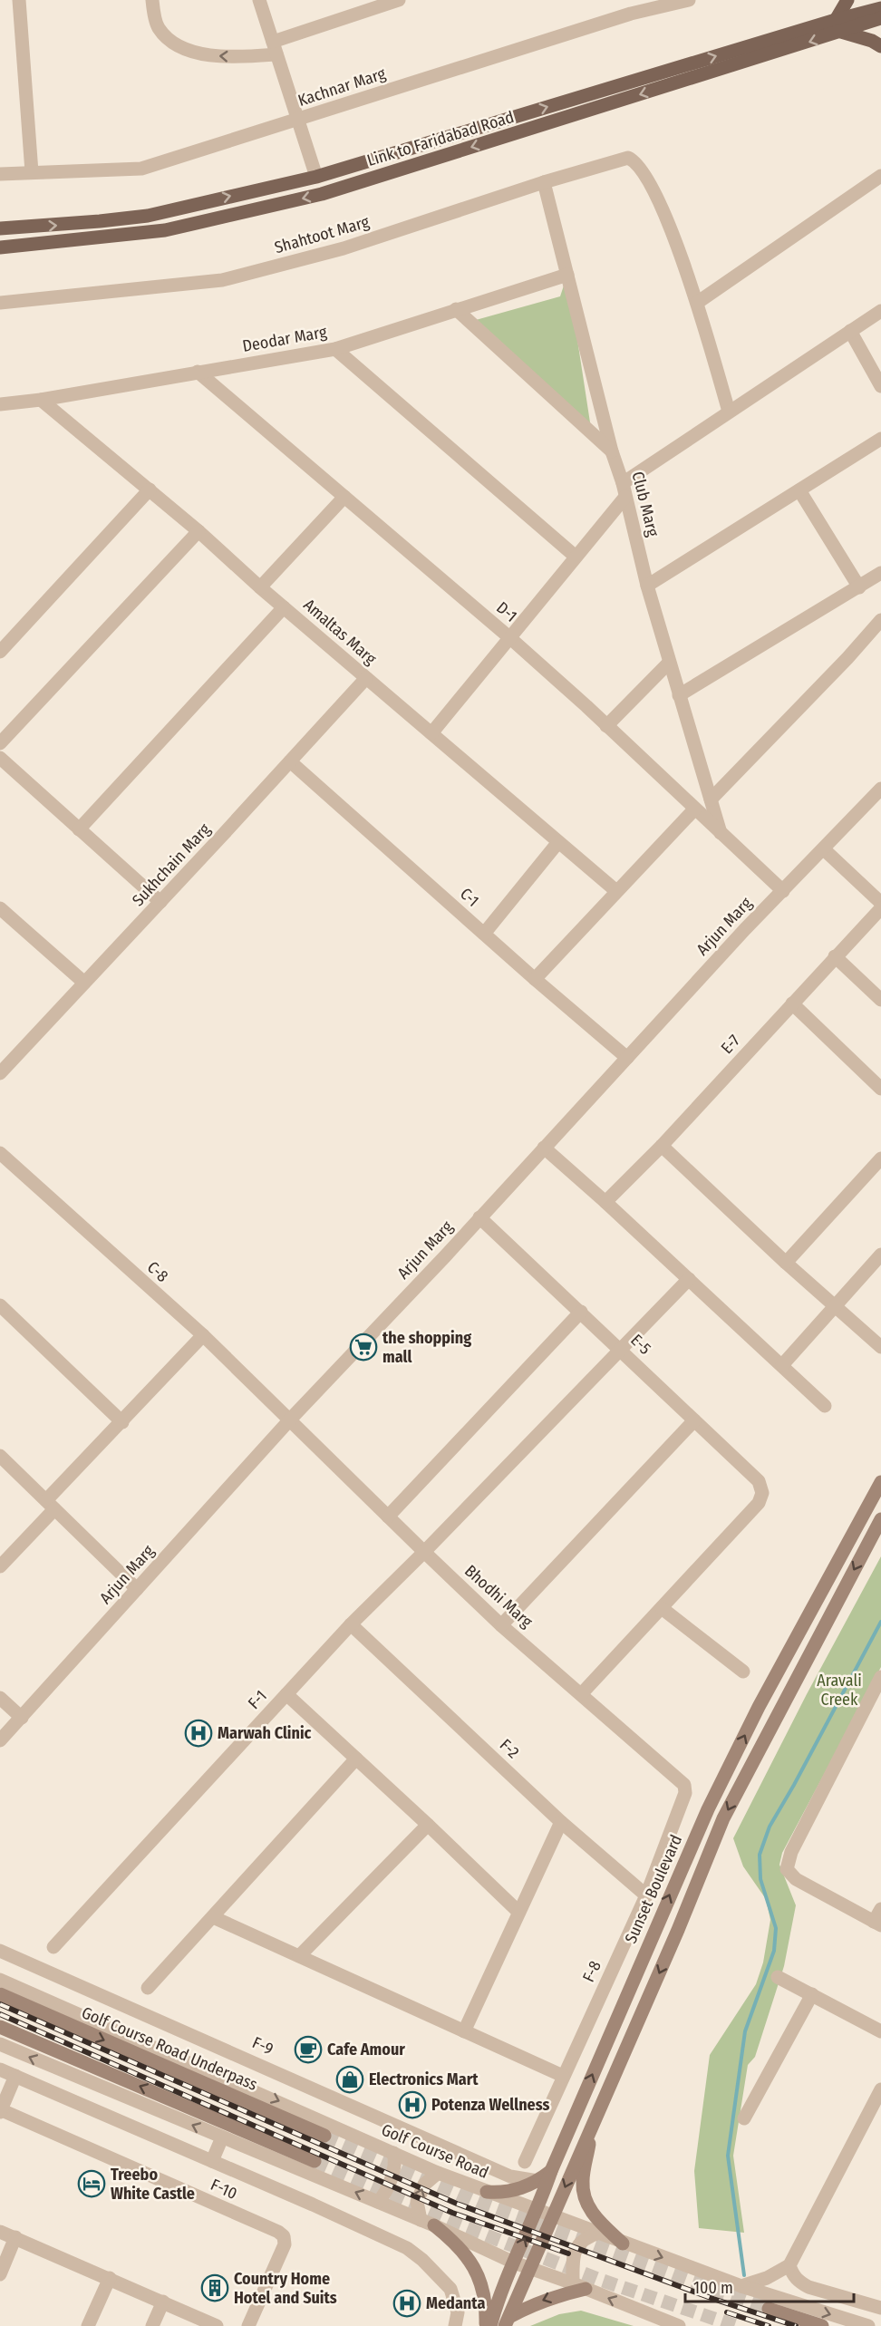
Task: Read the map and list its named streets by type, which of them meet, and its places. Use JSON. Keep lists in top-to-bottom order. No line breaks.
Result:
{"streets":{"main road":["Link to Faridabad Road","Sunset Boulevard","Golf Course Road Underpass"],"street":["Kachnar Marg","Shahtoot Marg","Deodar Marg","Club Marg","D-1","Amaltas Marg","Sukhchain Marg","C-1","Arjun Marg","E-7","C-8","E-5","Bhodhi Marg","F-1","F-2","F-8","F-9","Golf Course Road","F-10"]},"crossings":[["Shahtoot Marg","Club Marg"],["Deodar Marg","Club Marg"],["Deodar Marg","D-1"],["Deodar Marg","Amaltas Marg"],["Club Marg","D-1"],["D-1","Arjun Marg"],["Amaltas Marg","Sukhchain Marg"],["Sukhchain Marg","C-1"],["C-1","Arjun Marg"],["Arjun Marg","C-8"],["Arjun Marg","E-5"],["Arjun Marg","Bhodhi Marg"],["C-8","Bhodhi Marg"],["E-5","F-1"],["Bhodhi Marg","F-1"],["Bhodhi Marg","F-8"],["F-1","F-2"],["F-2","F-8"],["Sunset Boulevard","Golf Course Road"]],"parks":["Aravali Creek"],"places":{"supermarket":["the shopping mall"],"hospital":["Marwah Clinic","Potenza Wellness","Medanta"],"cafe":["Cafe Amour"],"shop":["Electronics Mart"],"hotel":["Treebo White Castle"],"building":["Country Home Hotel and Suits"]},"scale_bar":"100 m"}
